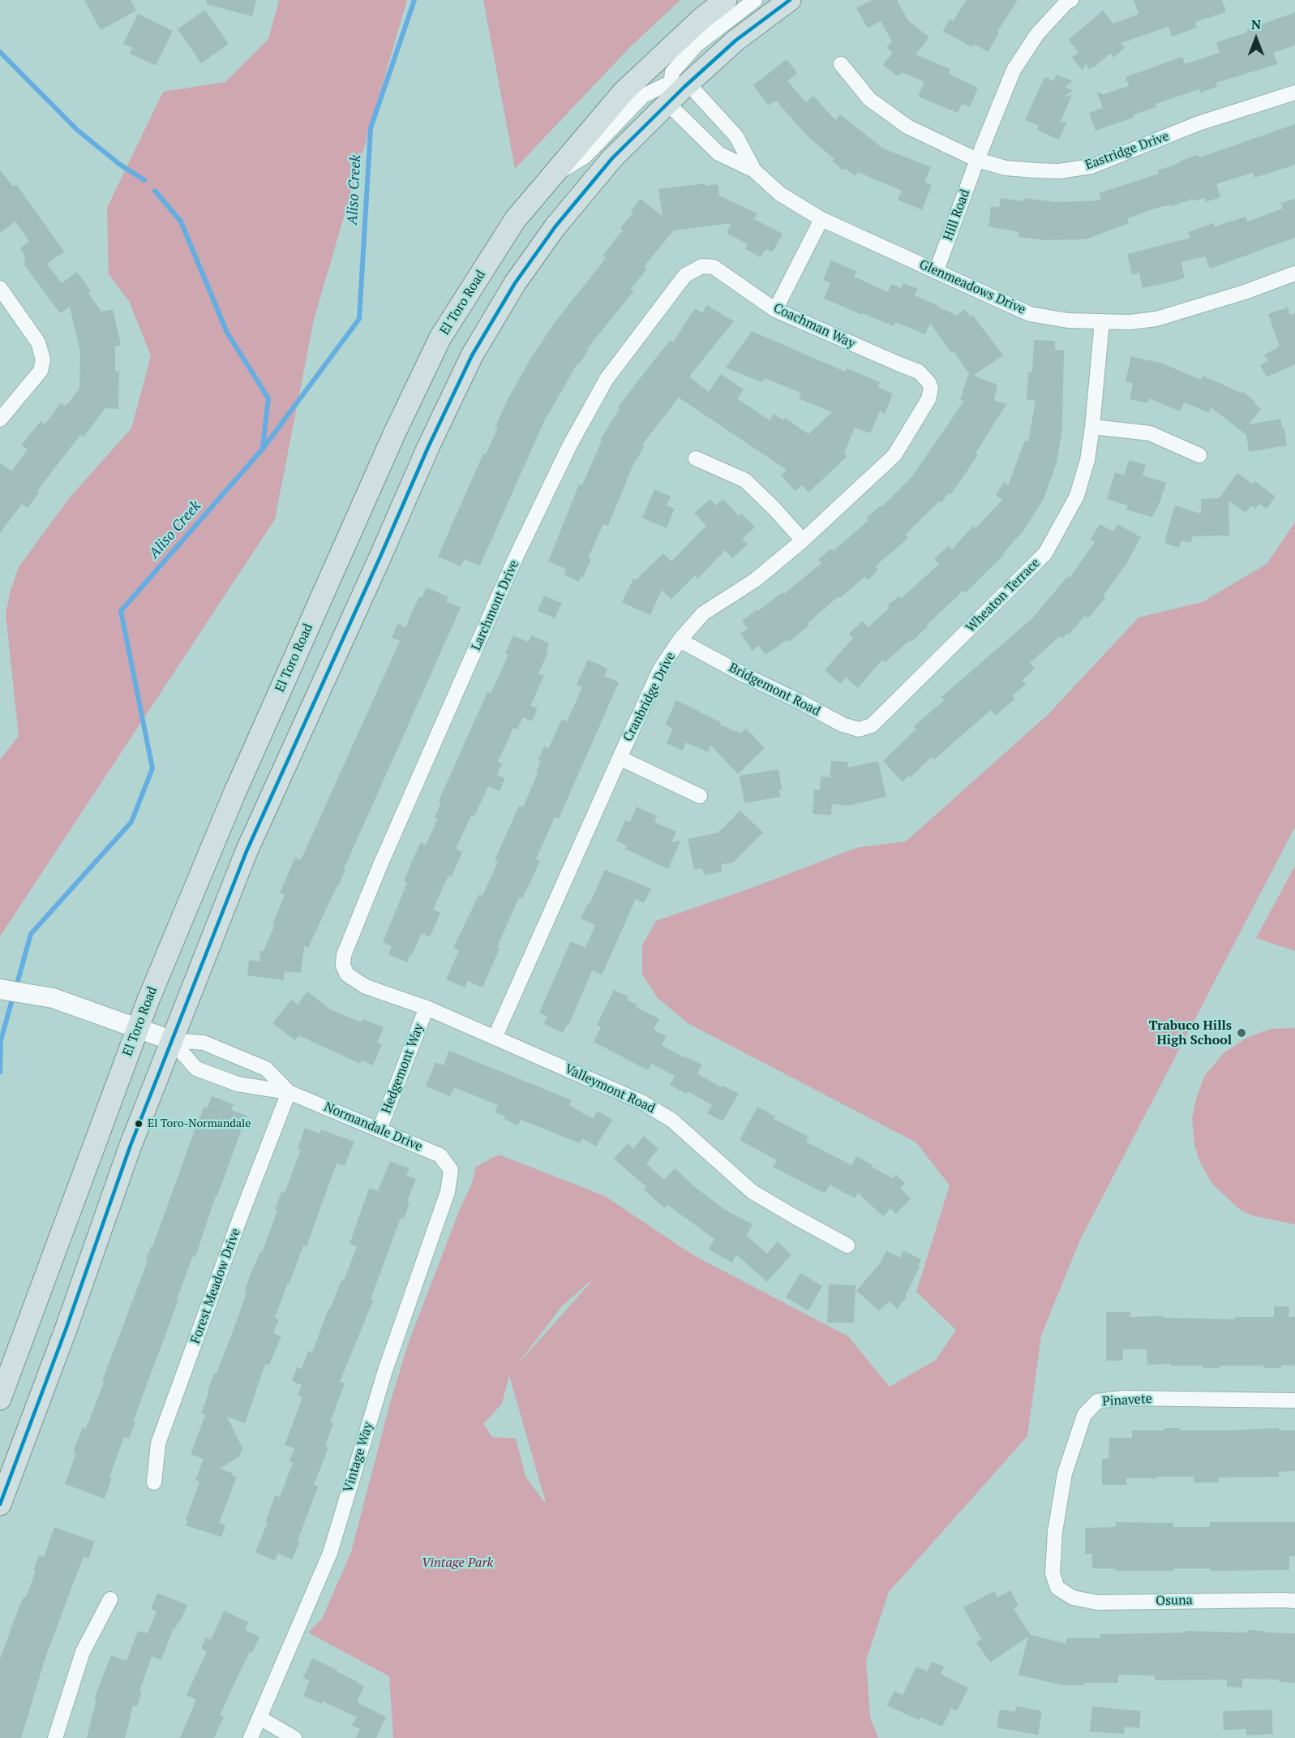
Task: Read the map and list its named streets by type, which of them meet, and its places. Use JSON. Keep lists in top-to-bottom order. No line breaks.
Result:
{"streets":{"main road":["El Toro Road"],"street":["Eastridge Drive","Hill Road","Glenmeadows Drive","Coachman Way","Wheaton Terrace","Larchmont Drive","Bridgemont Road","Cranbridge Drive","Hedgemont Way","Valleymont Road","Normandale Drive","Forest Meadow Drive","Pinavete","Vintage Way","Osuna"]},"crossings":[["Eastridge Drive","Hill Road"],["Hill Road","Glenmeadows Drive"],["Glenmeadows Drive","Wheaton Terrace"],["El Toro Road","Normandale Drive"],["Coachman Way","Larchmont Drive"],["Coachman Way","Cranbridge Drive"],["Wheaton Terrace","Bridgemont Road"],["Larchmont Drive","Valleymont Road"],["Bridgemont Road","Cranbridge Drive"],["Cranbridge Drive","Valleymont Road"],["Hedgemont Way","Valleymont Road"],["Hedgemont Way","Normandale Drive"],["Normandale Drive","Forest Meadow Drive"],["Normandale Drive","Vintage Way"],["Pinavete","Osuna"]],"water":["Aliso Creek"],"parks":["Vintage Park"],"places":["Trabuco Hills High School","El Toro-Normandale"],"north":"top"}
